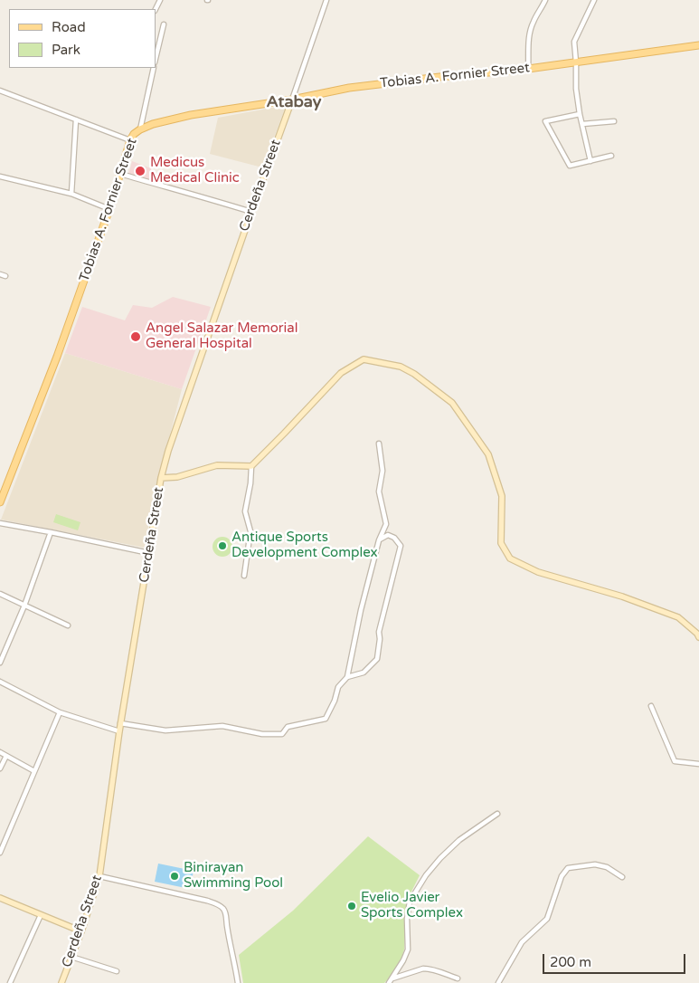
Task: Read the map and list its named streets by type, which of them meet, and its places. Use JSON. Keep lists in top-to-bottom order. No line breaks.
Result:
{"streets":{"main road":["Tobias A. Fornier Street","Cerdeña Street"]},"crossings":[["Tobias A. Fornier Street","Cerdeña Street"]],"districts":["Atabay"],"places":["Medicus Medical Clinic","Angel Salazar Memorial General Hospital","Antique Sports Development Complex","Binirayan Swimming Pool","Evelio Javier Sports Complex"],"legend":["Road","Park"],"scale_bar":"200 m"}
